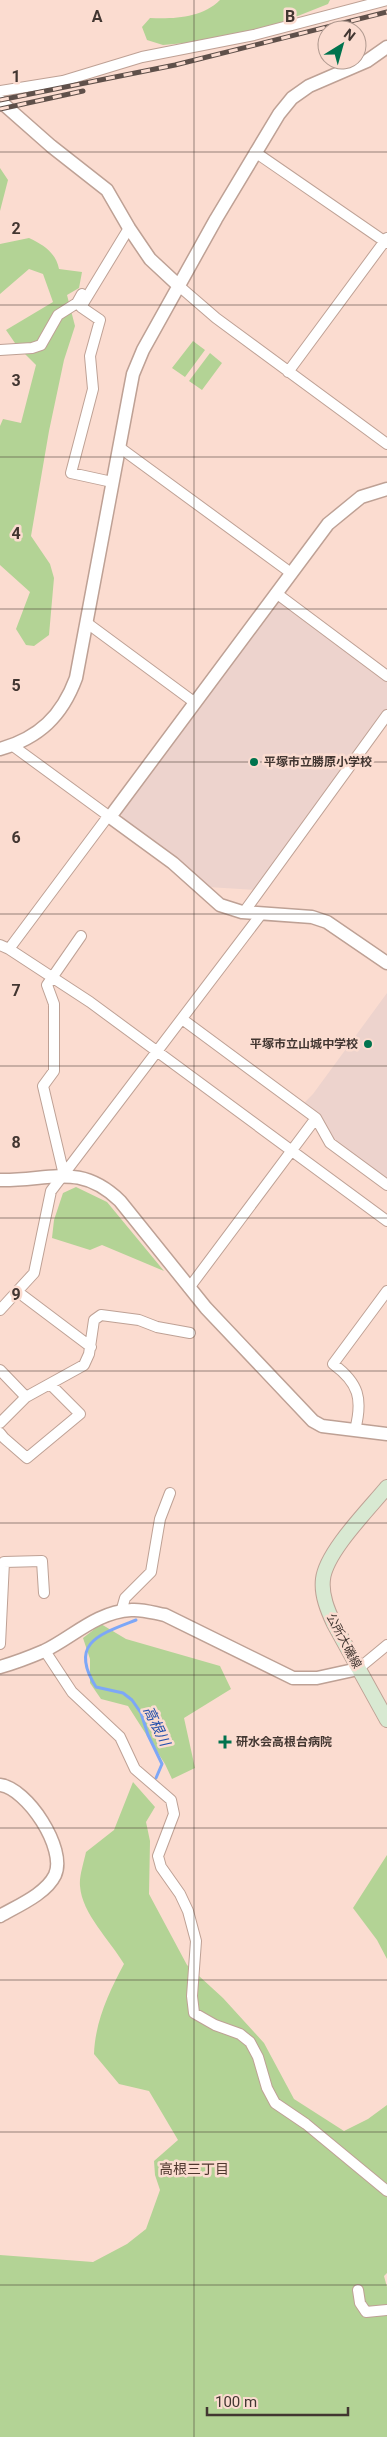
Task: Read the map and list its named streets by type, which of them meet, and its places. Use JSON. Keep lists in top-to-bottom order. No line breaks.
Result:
{"streets":{"main road":["公所大磯線"]},"districts":["高根三丁目"],"water":["高根川"],"places":{"other":["平塚市立勝原小学校","平塚市立山城中学校"],"health":["研水会高根台病院"]},"scale_bar":"100 m","north":"top right","grid":{"columns":["A","B"],"rows":["1","2","3","4","5","6","7","8","9"]}}
